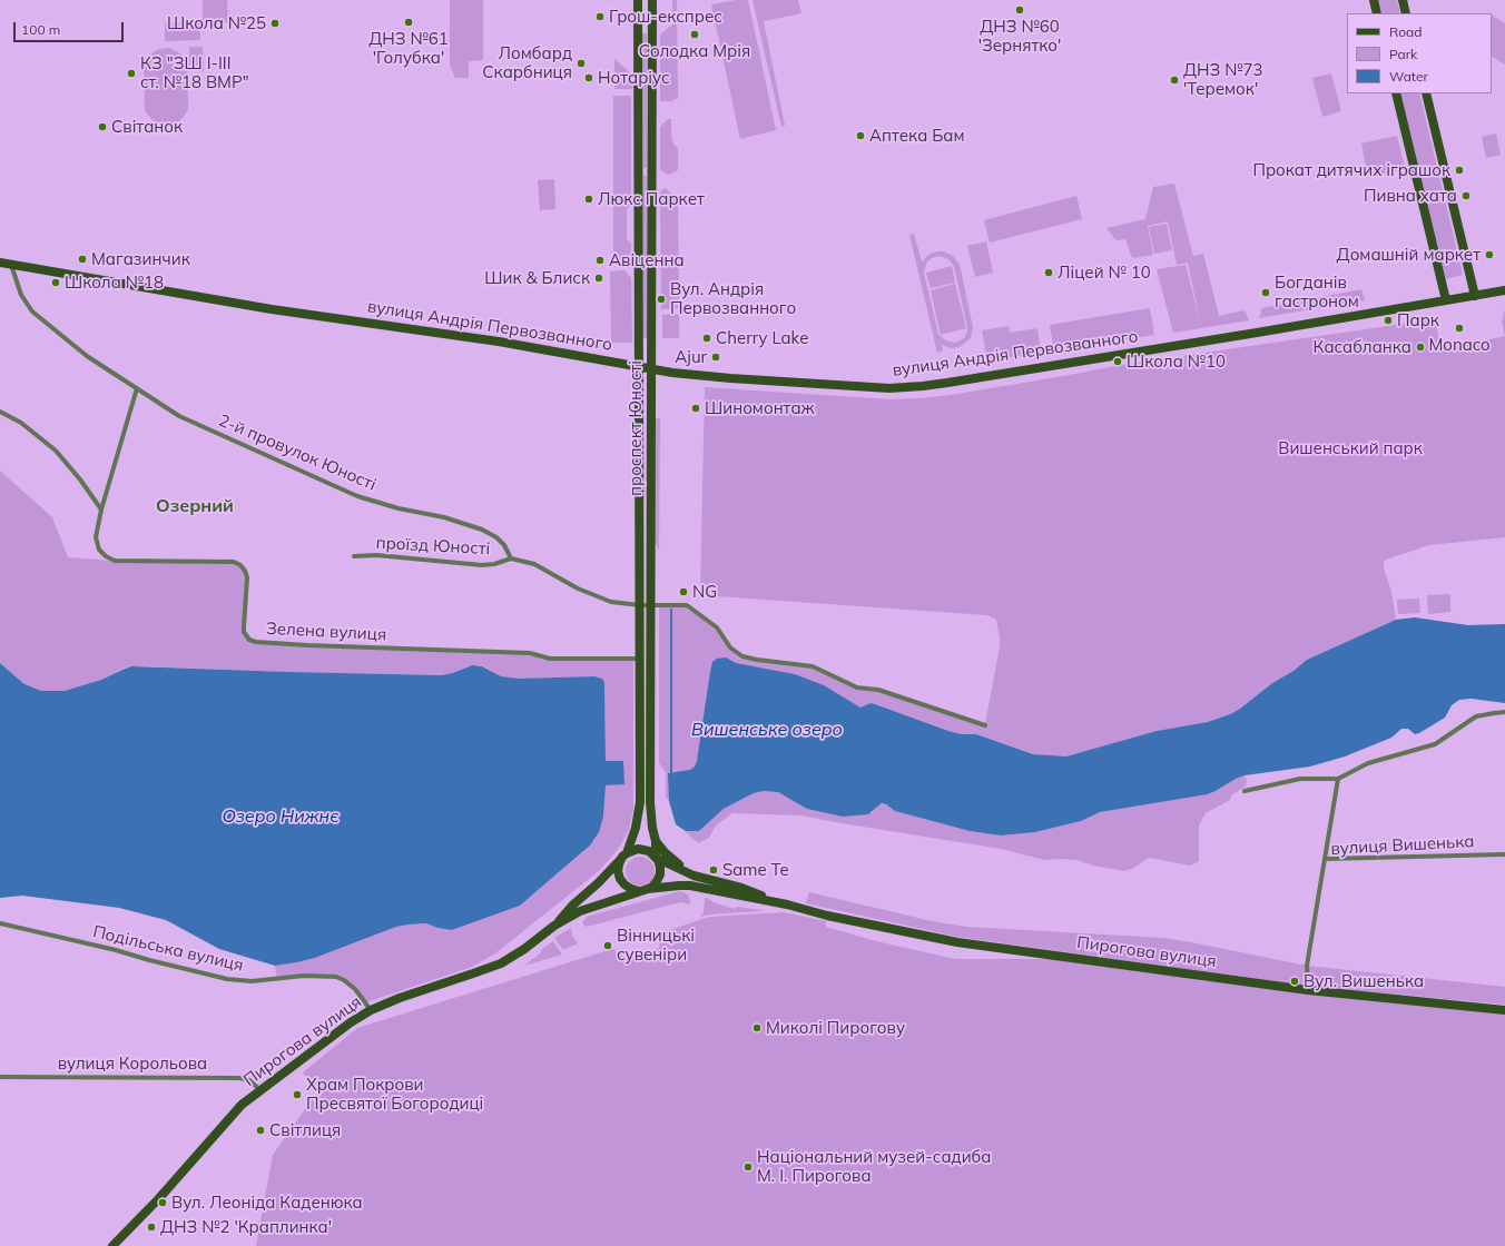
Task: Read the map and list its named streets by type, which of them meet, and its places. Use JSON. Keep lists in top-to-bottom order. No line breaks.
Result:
{"streets":{"main road":["вулиця Андрія Первозванного","проспект Юності","Пирогова вулиця"],"street":["2-й провулок Юності","проїзд Юності","Зелена вулиця","вулиця Вишенька","Подільська вулиця","вулиця Корольова"]},"crossings":[["вулиця Андрія Первозванного","проспект Юності"],["вулиця Андрія Первозванного","2-й провулок Юності"],["проспект Юності","Зелена вулиця"],["проспект Юності","Пирогова вулиця"],["2-й провулок Юності","проїзд Юності"],["2-й провулок Юності","Зелена вулиця"],["вулиця Вишенька","Пирогова вулиця"],["Подільська вулиця","Пирогова вулиця"],["Пирогова вулиця","вулиця Корольова"]],"districts":["Озерний"],"water":["Вишенське озеро","Озеро Нижнє"],"parks":["Вишенський парк"],"places":["ДНЗ №60 'Зернятко'","Грош-експрес","ДНЗ №61 'Голубка'","Школа №25","Солодка Мрія","Ломбард Скарбниця","КЗ \"ЗШ І-ІІІ ст. №18 ВМР\"","Нотаріус","ДНЗ №73 'Теремок'","Світанок","Аптека Бам","Прокат дитячих іграшок","Пивна хата","Люкс Паркет","Домашній маркет","Магазинчик","Авіценна","Ліцей № 10","Шик & Блиск","Школа №18","Богданів гастроном","Вул. Андрія Первозванного","Парк","Monaco","Cherry Lake","Касабланка","Ajur","Школа №10","Шиномонтаж","NG","Same Te","Вінницькі сувеніри","Вул. Вишенька","Миколі Пирогову","Храм Покрови Пресвятої Богородиці","Світлиця","Національний музей-садиба М. І. Пирогова","Вул. Леоніда Каденюка","ДНЗ №2 'Краплинка'"],"legend":["Road","Park","Water"],"scale_bar":"100 m"}
